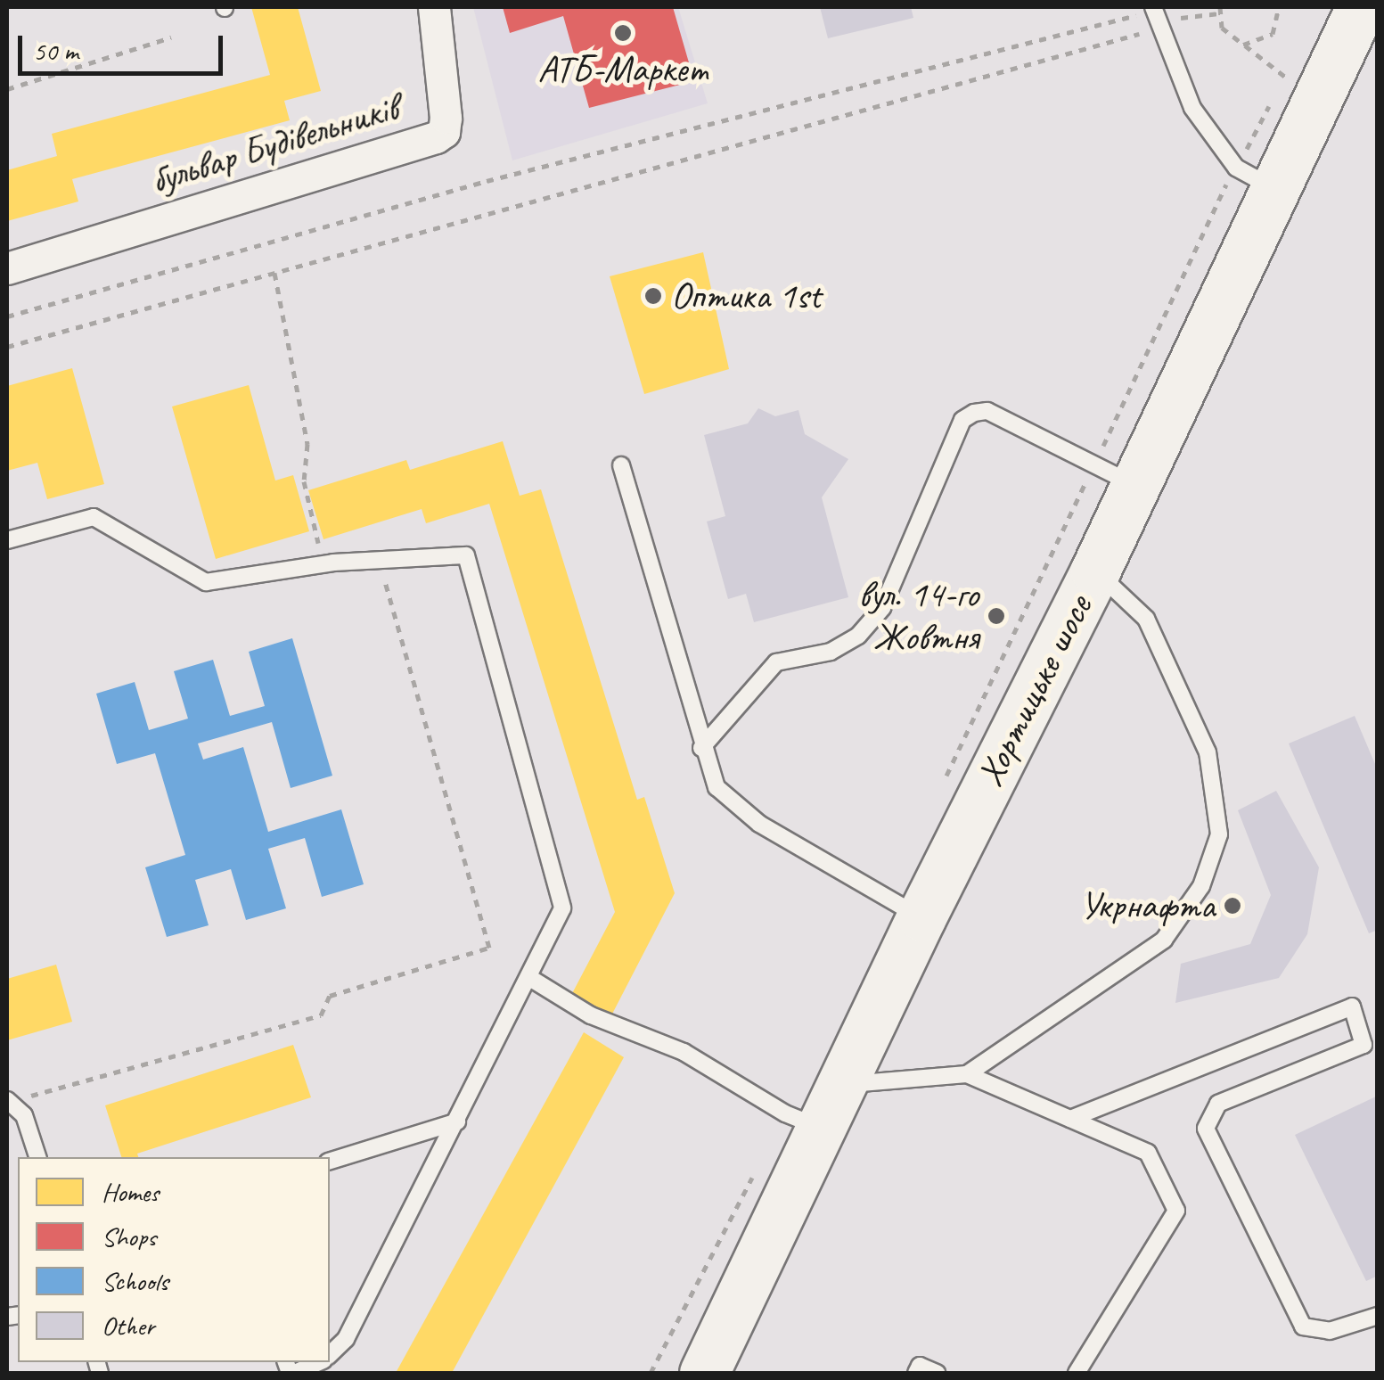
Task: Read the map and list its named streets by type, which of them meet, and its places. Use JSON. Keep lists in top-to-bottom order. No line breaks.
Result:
{"streets":{"main road":["Хортицьке шосе"],"street":["бульвар Будівельників"]},"places":["АТБ-Маркет","Оптика 1st","вул. 14-го Жовтня","Укрнафта"],"legend":["Homes","Shops","Schools","Other"],"scale_bar":"50 m"}
